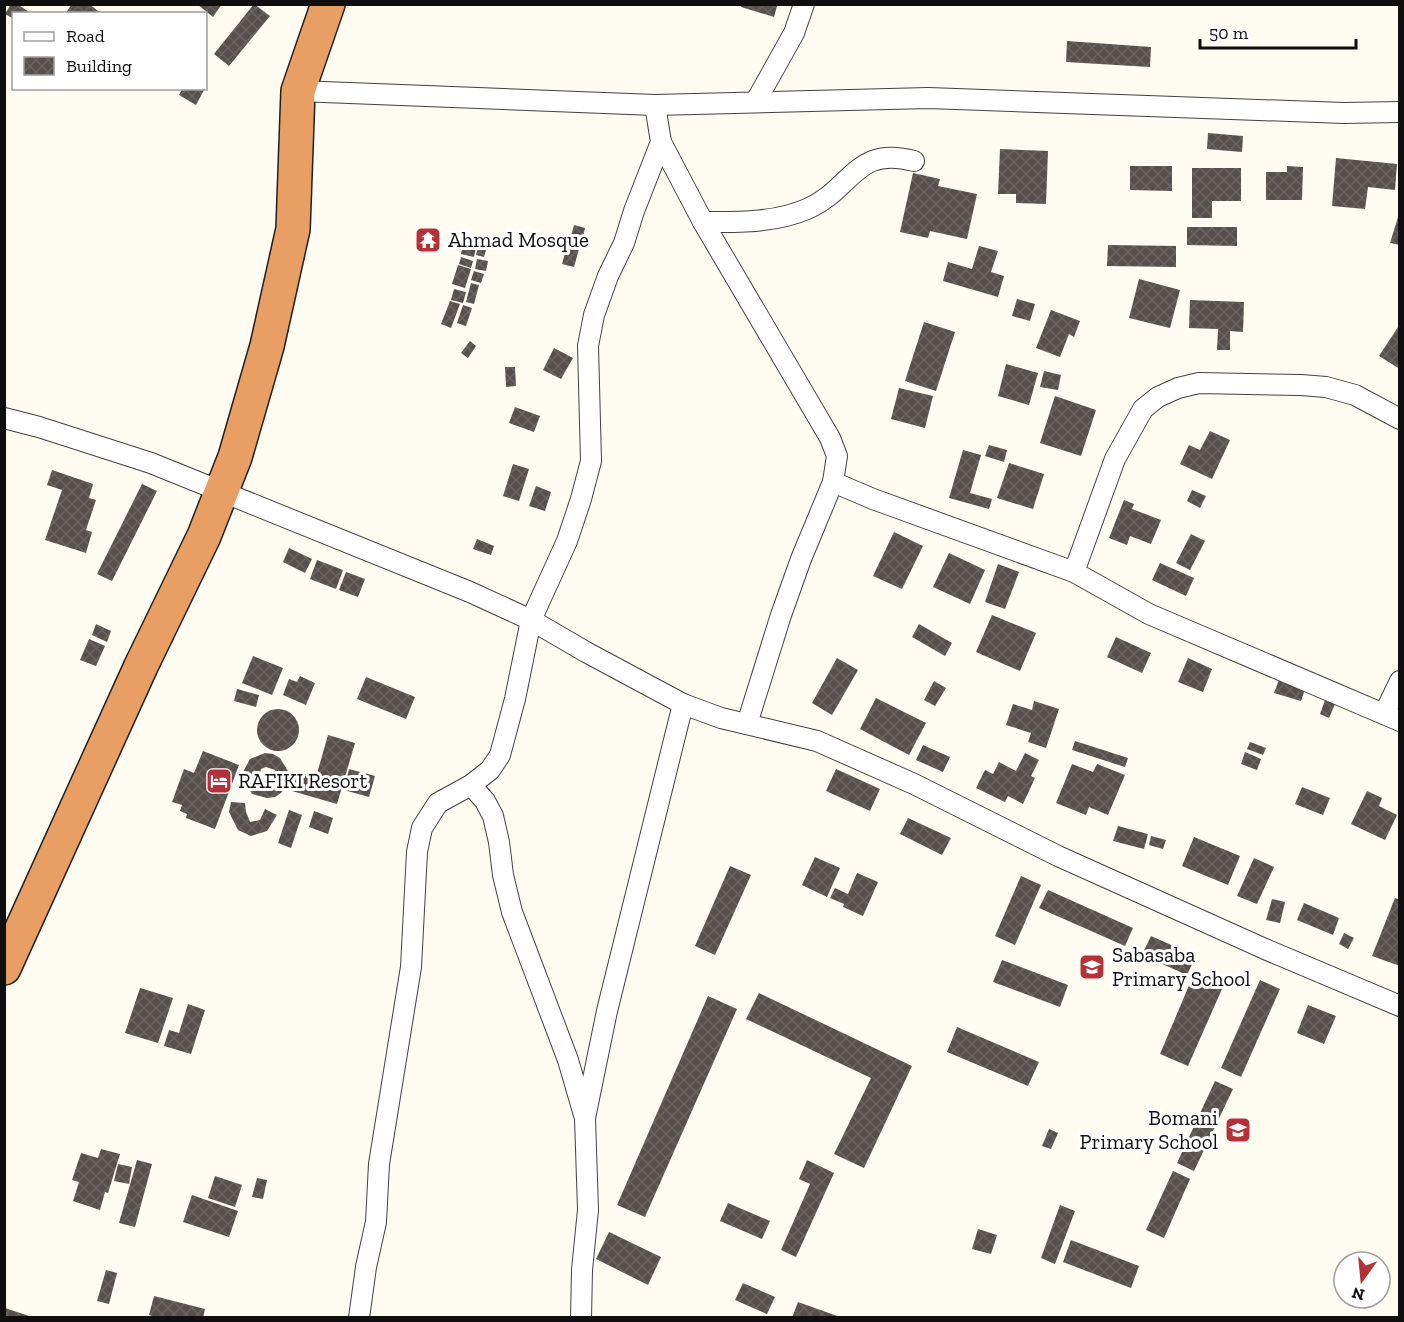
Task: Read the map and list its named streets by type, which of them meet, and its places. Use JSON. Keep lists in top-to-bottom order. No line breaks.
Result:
{"places":{"temple":["Ahmad Mosque"],"hotel":["RAFIKI Resort"],"school or university":["Sabasaba Primary School","Bomani Primary School"]},"legend":["Road","Building"],"scale_bar":"50 m","north":"bottom"}
